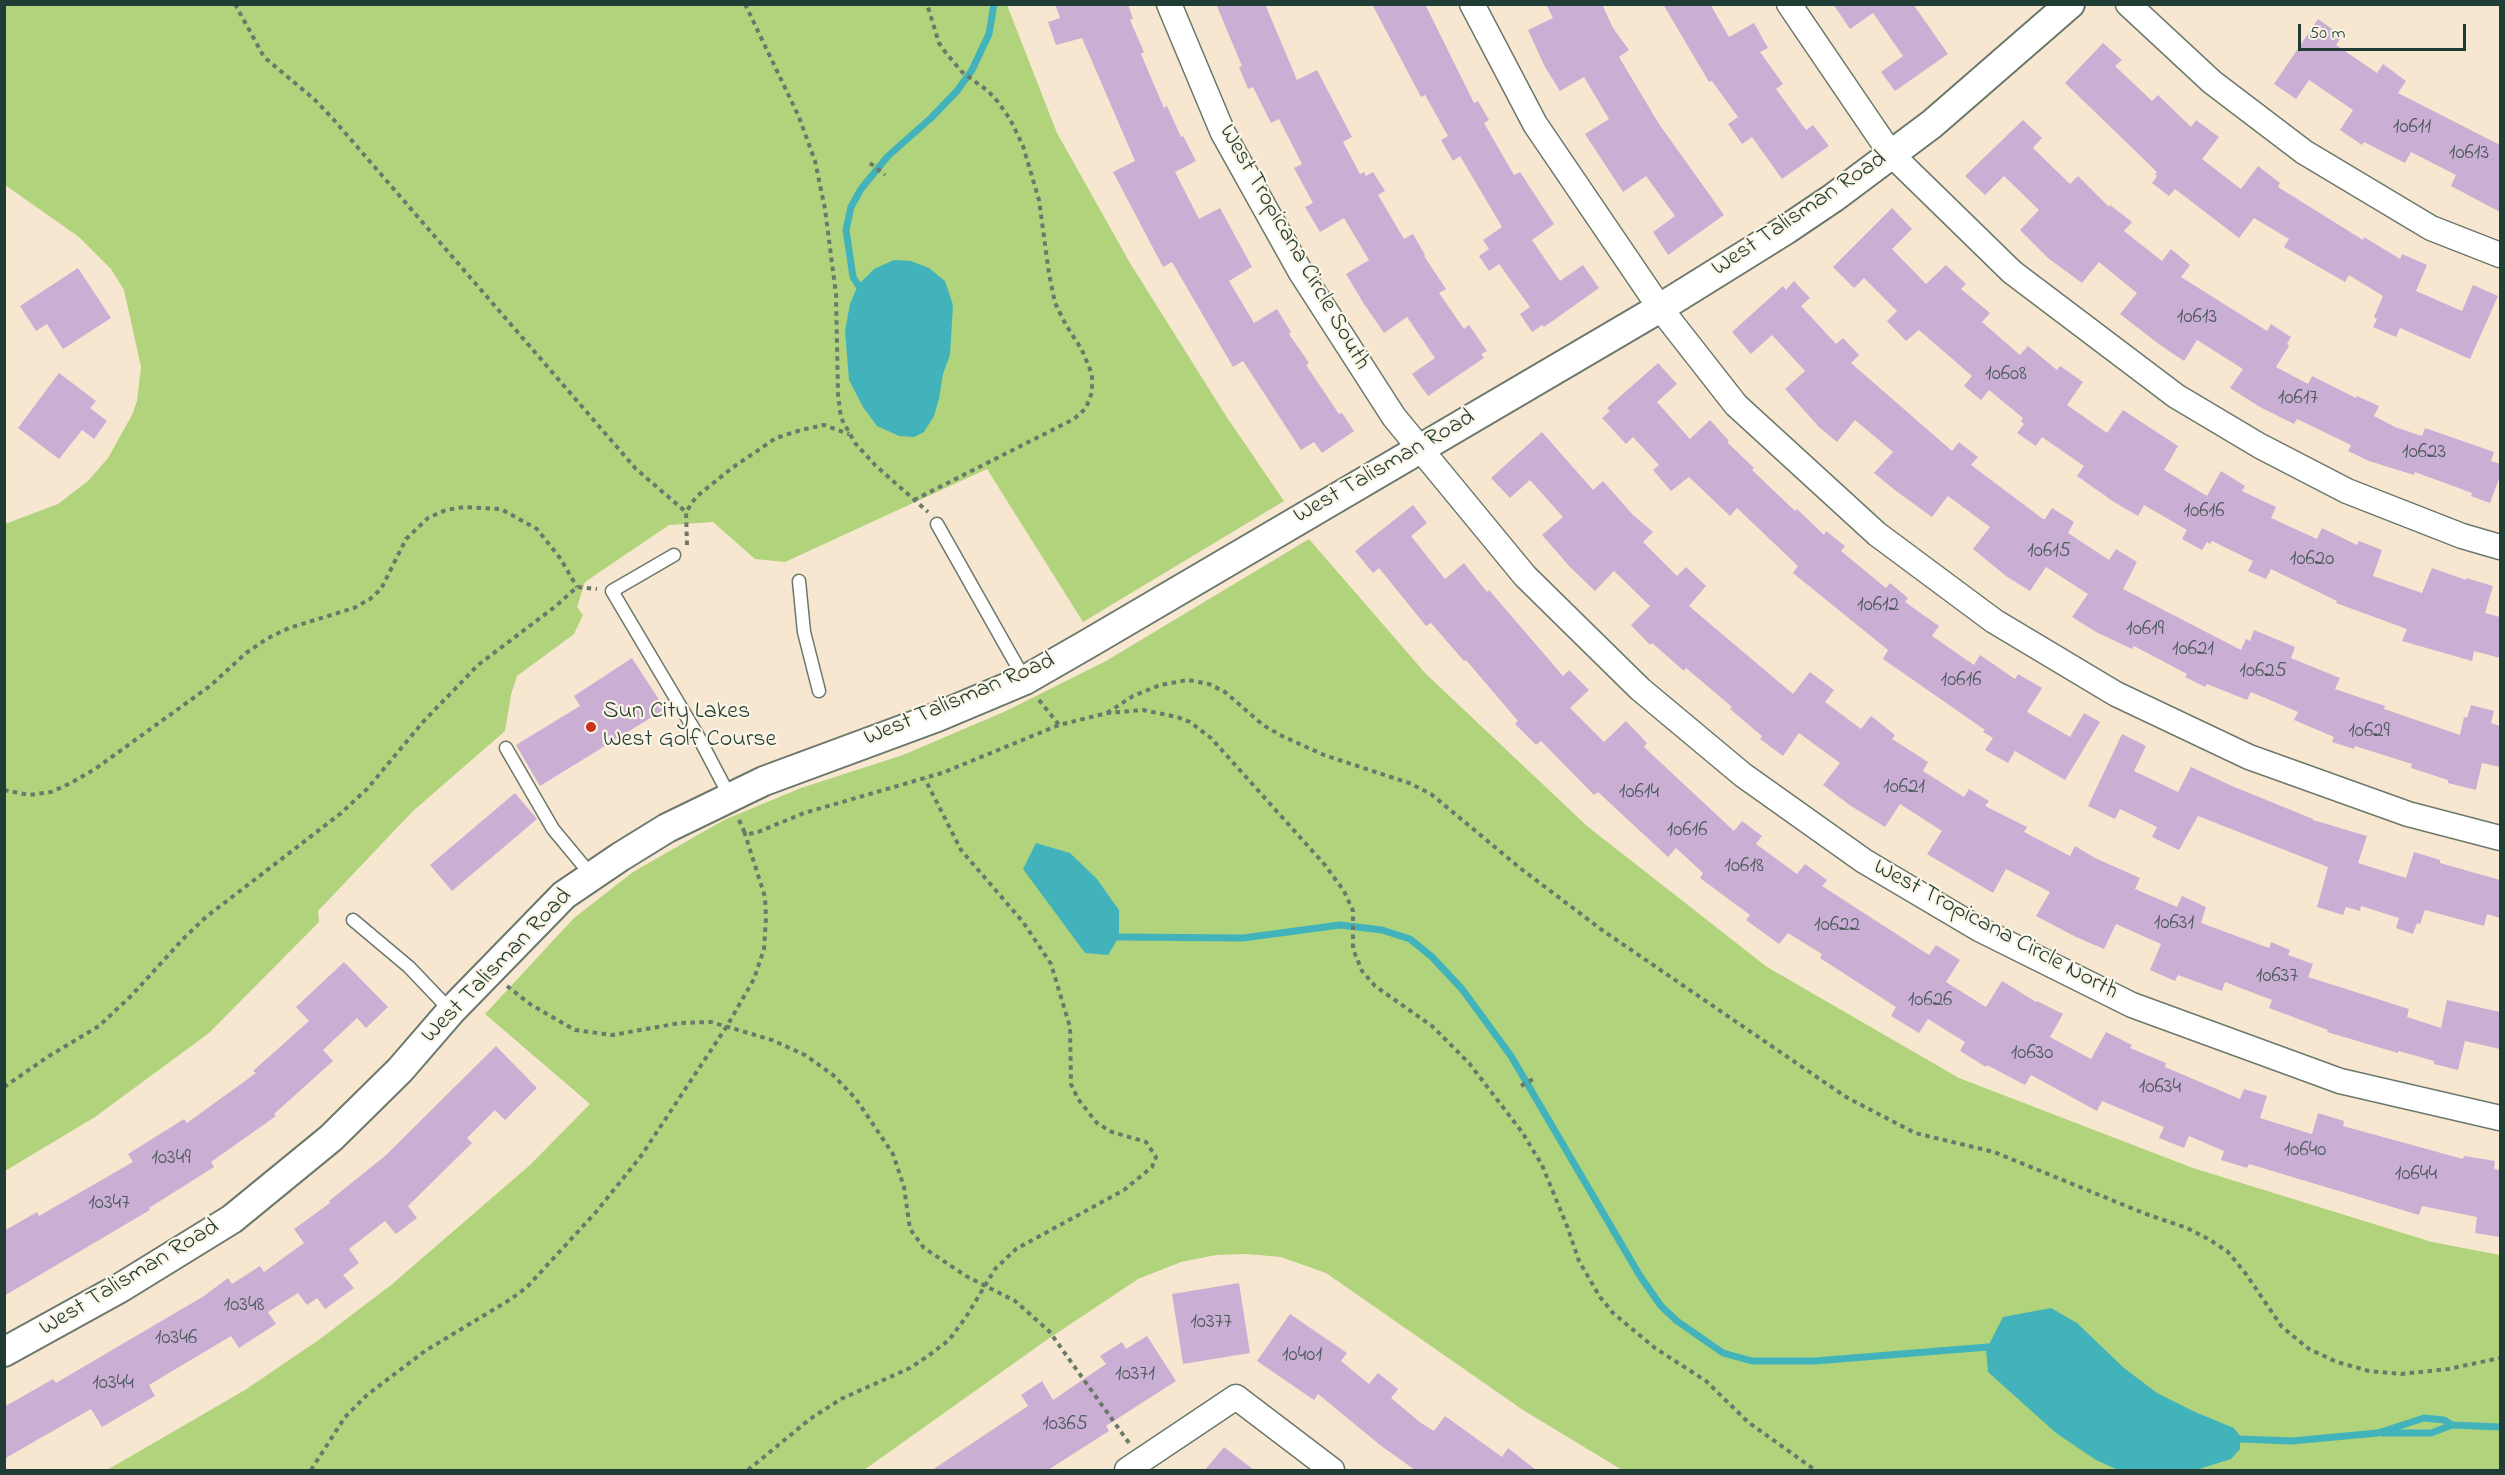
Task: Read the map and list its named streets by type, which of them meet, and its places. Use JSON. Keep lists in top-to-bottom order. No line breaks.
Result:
{"streets":{"street":["West Talisman Road","West Tropicana Circle South","West Tropicana Circle North"]},"crossings":[["West Talisman Road","West Tropicana Circle South"],["West Talisman Road","West Tropicana Circle North"],["West Tropicana Circle South","West Tropicana Circle North"]],"places":["Sun City Lakes West Golf Course"],"house_numbers":["10611","10613","10613","10608","10617","10623","10616","10615","10620","10612","10619","10621","10625","10616","10629","10621","10614","10616","10618","10631","10622","10637","10626","10630","10634","10640","10349","10644","10347","10348","10377","10346","10401","10371","10344","10365"],"scale_bar":"50 m"}
